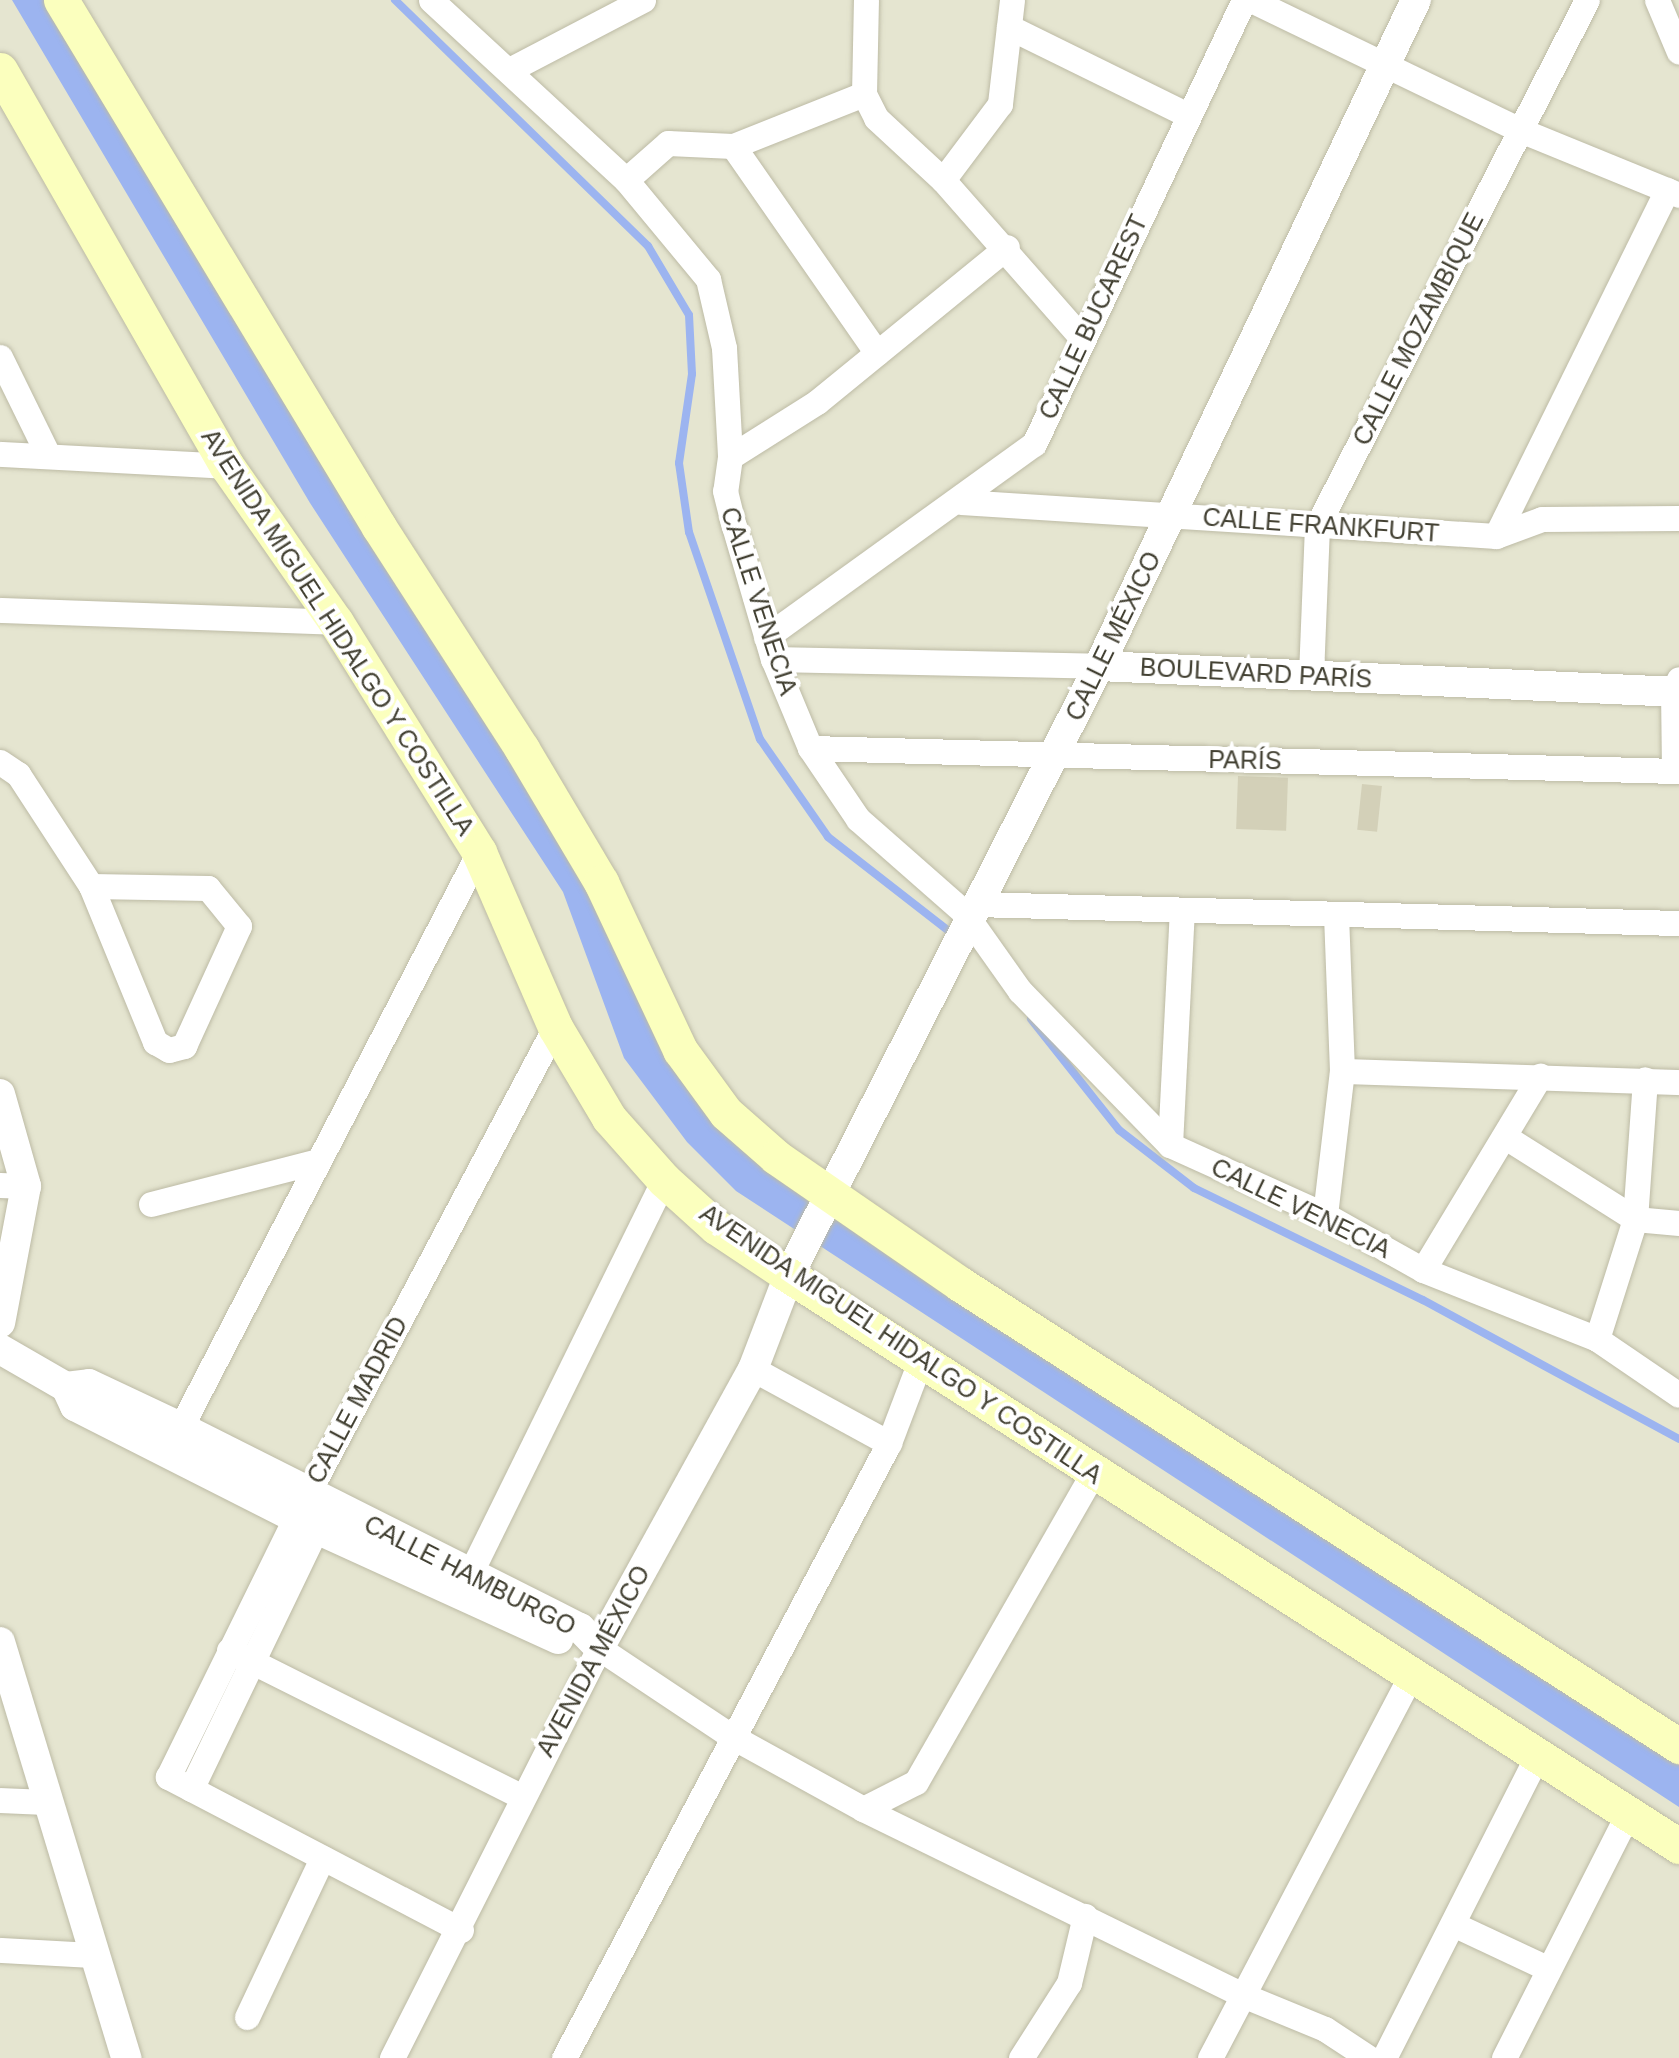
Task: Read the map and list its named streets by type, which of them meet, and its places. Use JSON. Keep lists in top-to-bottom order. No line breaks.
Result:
{"streets":{"main road":["AVENIDA MIGUEL HIDALGO Y COSTILLA"],"street":["CALLE BUCAREST","CALLE MOZAMBIQUE","CALLE FRANKFURT","CALLE VENECIA","CALLE MÉXICO","BOULEVARD PARÍS","PARÍS","CALLE MADRID","CALLE HAMBURGO","AVENIDA MÉXICO"]},"crossings":[["CALLE BUCAREST","CALLE FRANKFURT"],["CALLE BUCAREST","CALLE VENECIA"],["CALLE BUCAREST","BOULEVARD PARÍS"],["CALLE MOZAMBIQUE","CALLE FRANKFURT"],["CALLE MOZAMBIQUE","BOULEVARD PARÍS"],["CALLE FRANKFURT","CALLE MÉXICO"],["CALLE VENECIA","CALLE MÉXICO"],["CALLE VENECIA","BOULEVARD PARÍS"],["CALLE VENECIA","PARÍS"],["AVENIDA MIGUEL HIDALGO Y COSTILLA","CALLE MÉXICO"],["AVENIDA MIGUEL HIDALGO Y COSTILLA","CALLE MADRID"],["AVENIDA MIGUEL HIDALGO Y COSTILLA","AVENIDA MÉXICO"],["CALLE MÉXICO","BOULEVARD PARÍS"],["CALLE MÉXICO","PARÍS"],["CALLE MÉXICO","AVENIDA MÉXICO"],["CALLE MADRID","CALLE HAMBURGO"],["CALLE HAMBURGO","AVENIDA MÉXICO"]]}
